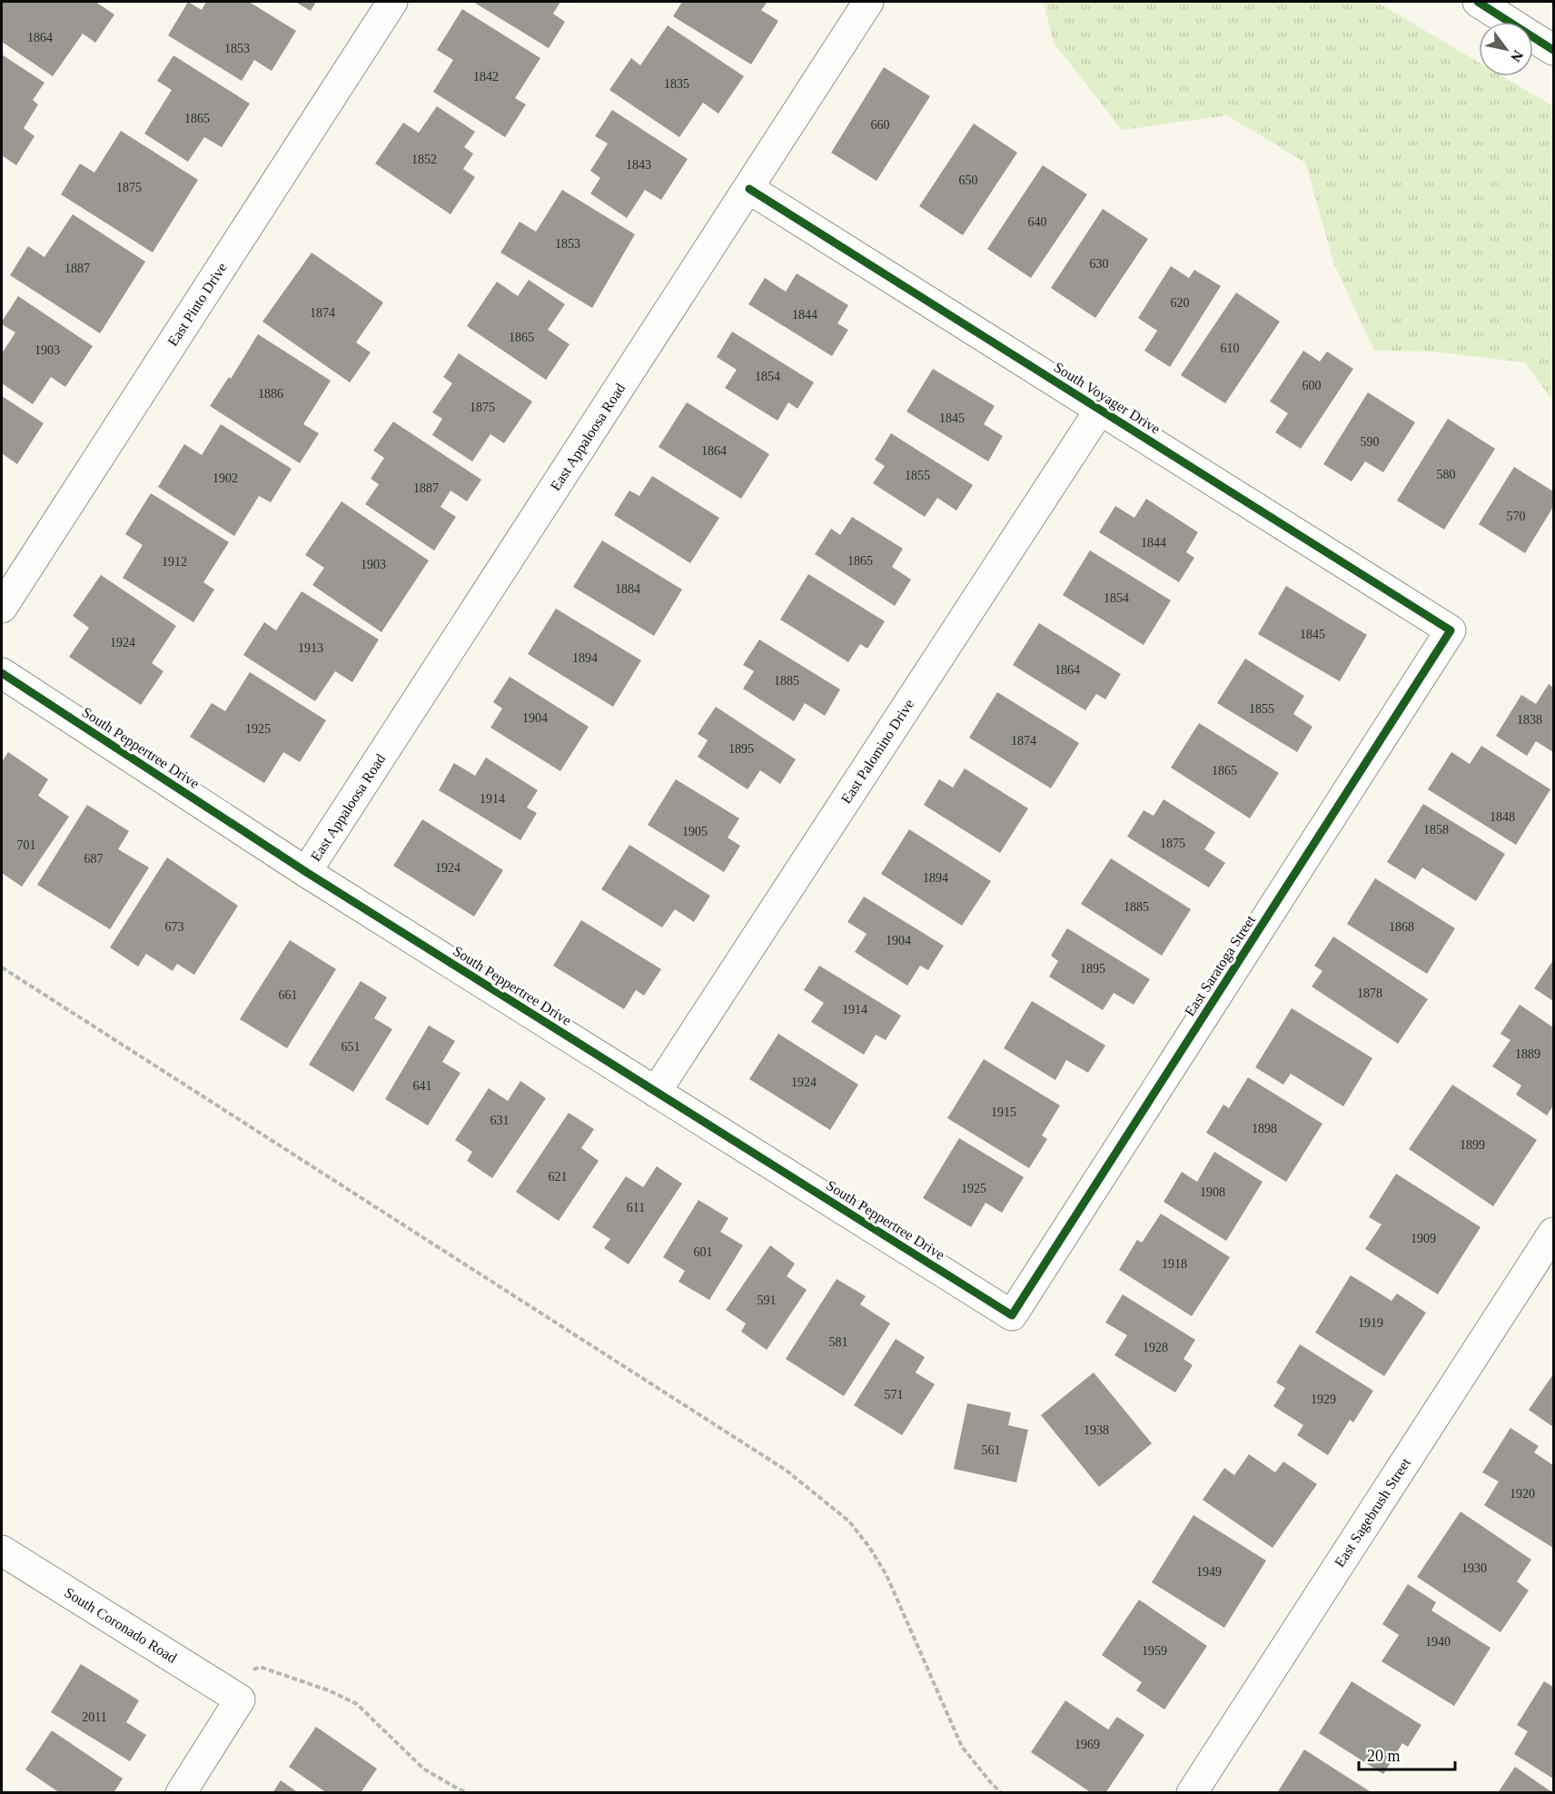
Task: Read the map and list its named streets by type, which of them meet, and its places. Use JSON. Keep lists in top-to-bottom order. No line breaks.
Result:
{"streets":{"street":["East Pinto Drive","South Voyager Drive","East Appaloosa Road","South Peppertree Drive","East Palomino Drive","East Saratoga Street","East Sagebrush Street","South Coronado Road"]},"crossings":[["South Voyager Drive","East Appaloosa Road"],["South Voyager Drive","East Palomino Drive"],["South Voyager Drive","East Saratoga Street"],["East Appaloosa Road","South Peppertree Drive"],["South Peppertree Drive","East Palomino Drive"],["South Peppertree Drive","East Saratoga Street"]],"house_numbers":["1864","1853","1842","1835","1865","660","1852","1843","650","1875","640","1853","630","1887","620","1874","1844","1865","610","1903","1854","600","1886","1875","1845","590","1864","580","1855","1902","1887","570","1844","1865","1912","1903","1884","1854","1845","1924","1913","1894","1864","1885","1855","1904","1838","1925","1874","1895","1865","1914","1848","1858","1905","1875","701","687","1924","1894","1885","673","1868","1904","1895","1878","661","1914","651","1889","1924","641","1915","631","1898","1899","621","1925","1908","611","1909","601","1918","591","1919","581","1928","571","1929","1938","561","1920","1930","1949","1940","1959","2011","1969"],"scale_bar":"20 m","north":"bottom right"}
